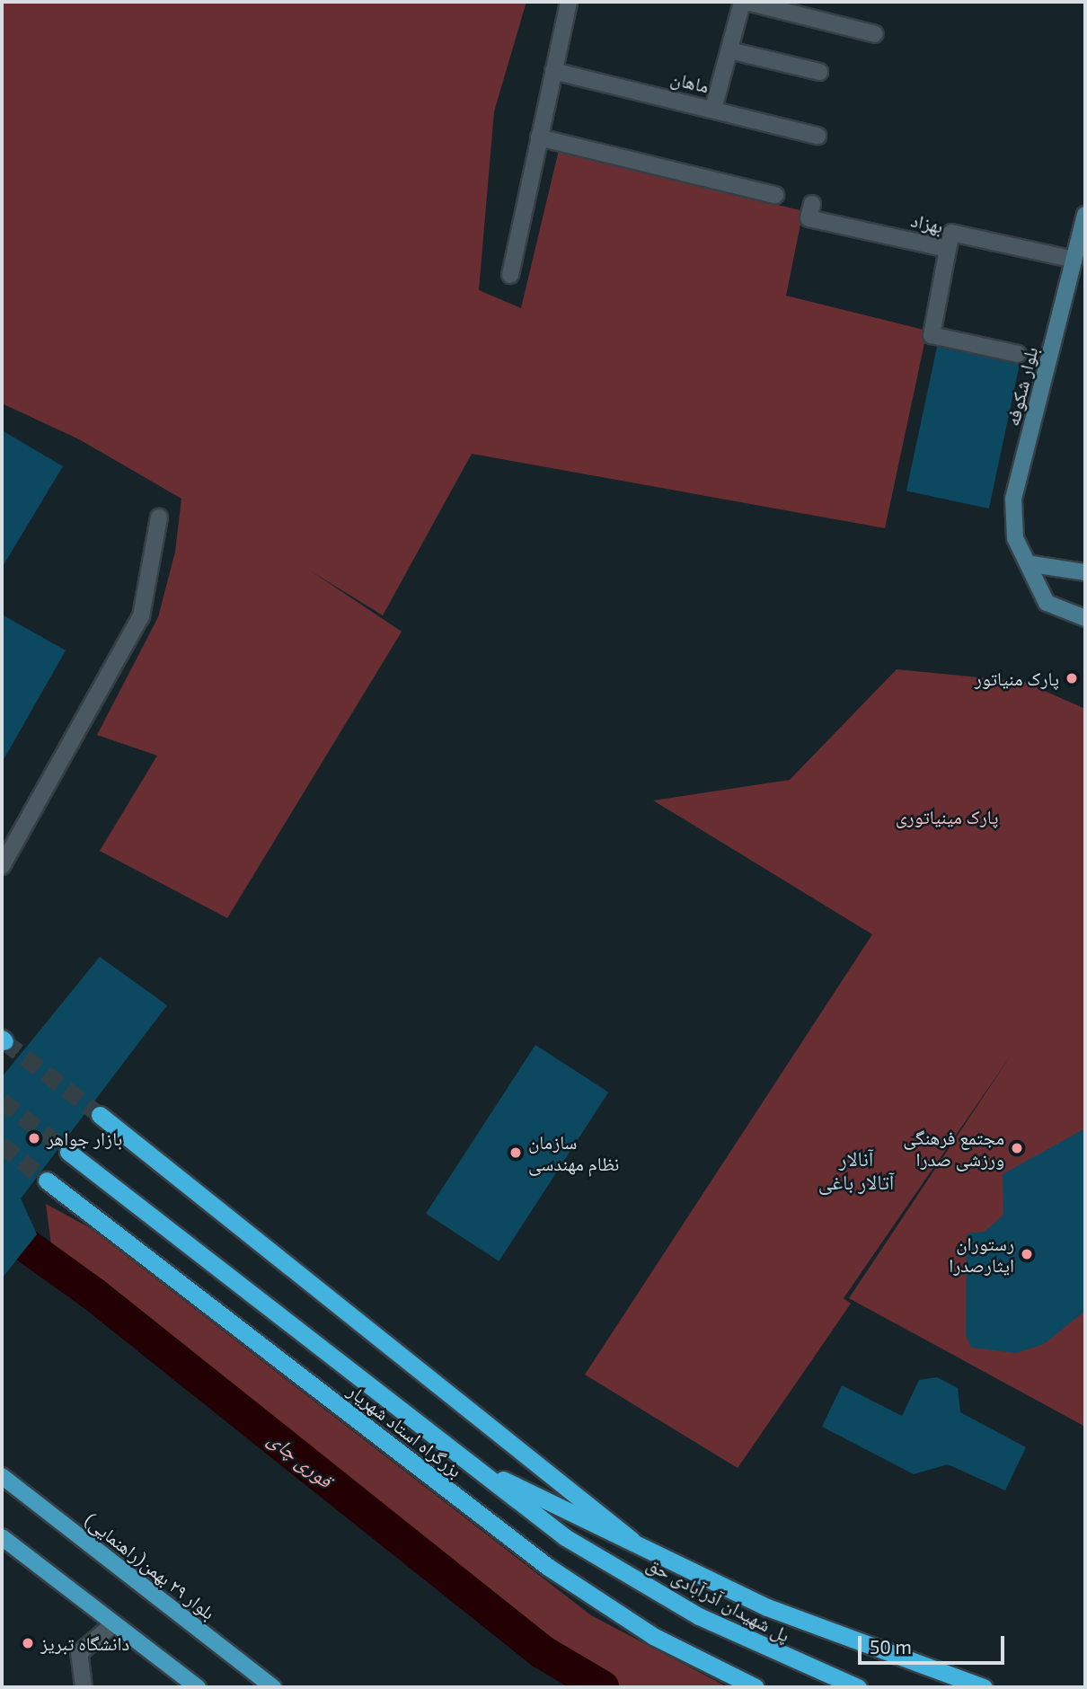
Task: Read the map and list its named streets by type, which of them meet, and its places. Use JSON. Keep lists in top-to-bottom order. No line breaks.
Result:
{"streets":{"highway":["بزرگراه استاد شهریار","پل شهیدان آذرآبادی حق"],"main road":["بلوار شکوفه","بلوار ٢٩ بهمن(راهنمایی)"],"street":["ماهان","بهزاد"]},"crossings":[["بهزاد","بلوار شکوفه"],["بزرگراه استاد شهریار","پل شهیدان آذرآبادی حق"]],"districts":["آنالار آتالار باغی"],"water":["قوری چای"],"parks":["پارک مینیاتوری"],"places":["پارک منیاتور","بازار جواهر","مجتمع فرهنگی ورزشی صدرا","سازمان نظام مهندسی","رستوران ایثارصدرا","دانشگاه تبریز"],"scale_bar":"50 m"}
